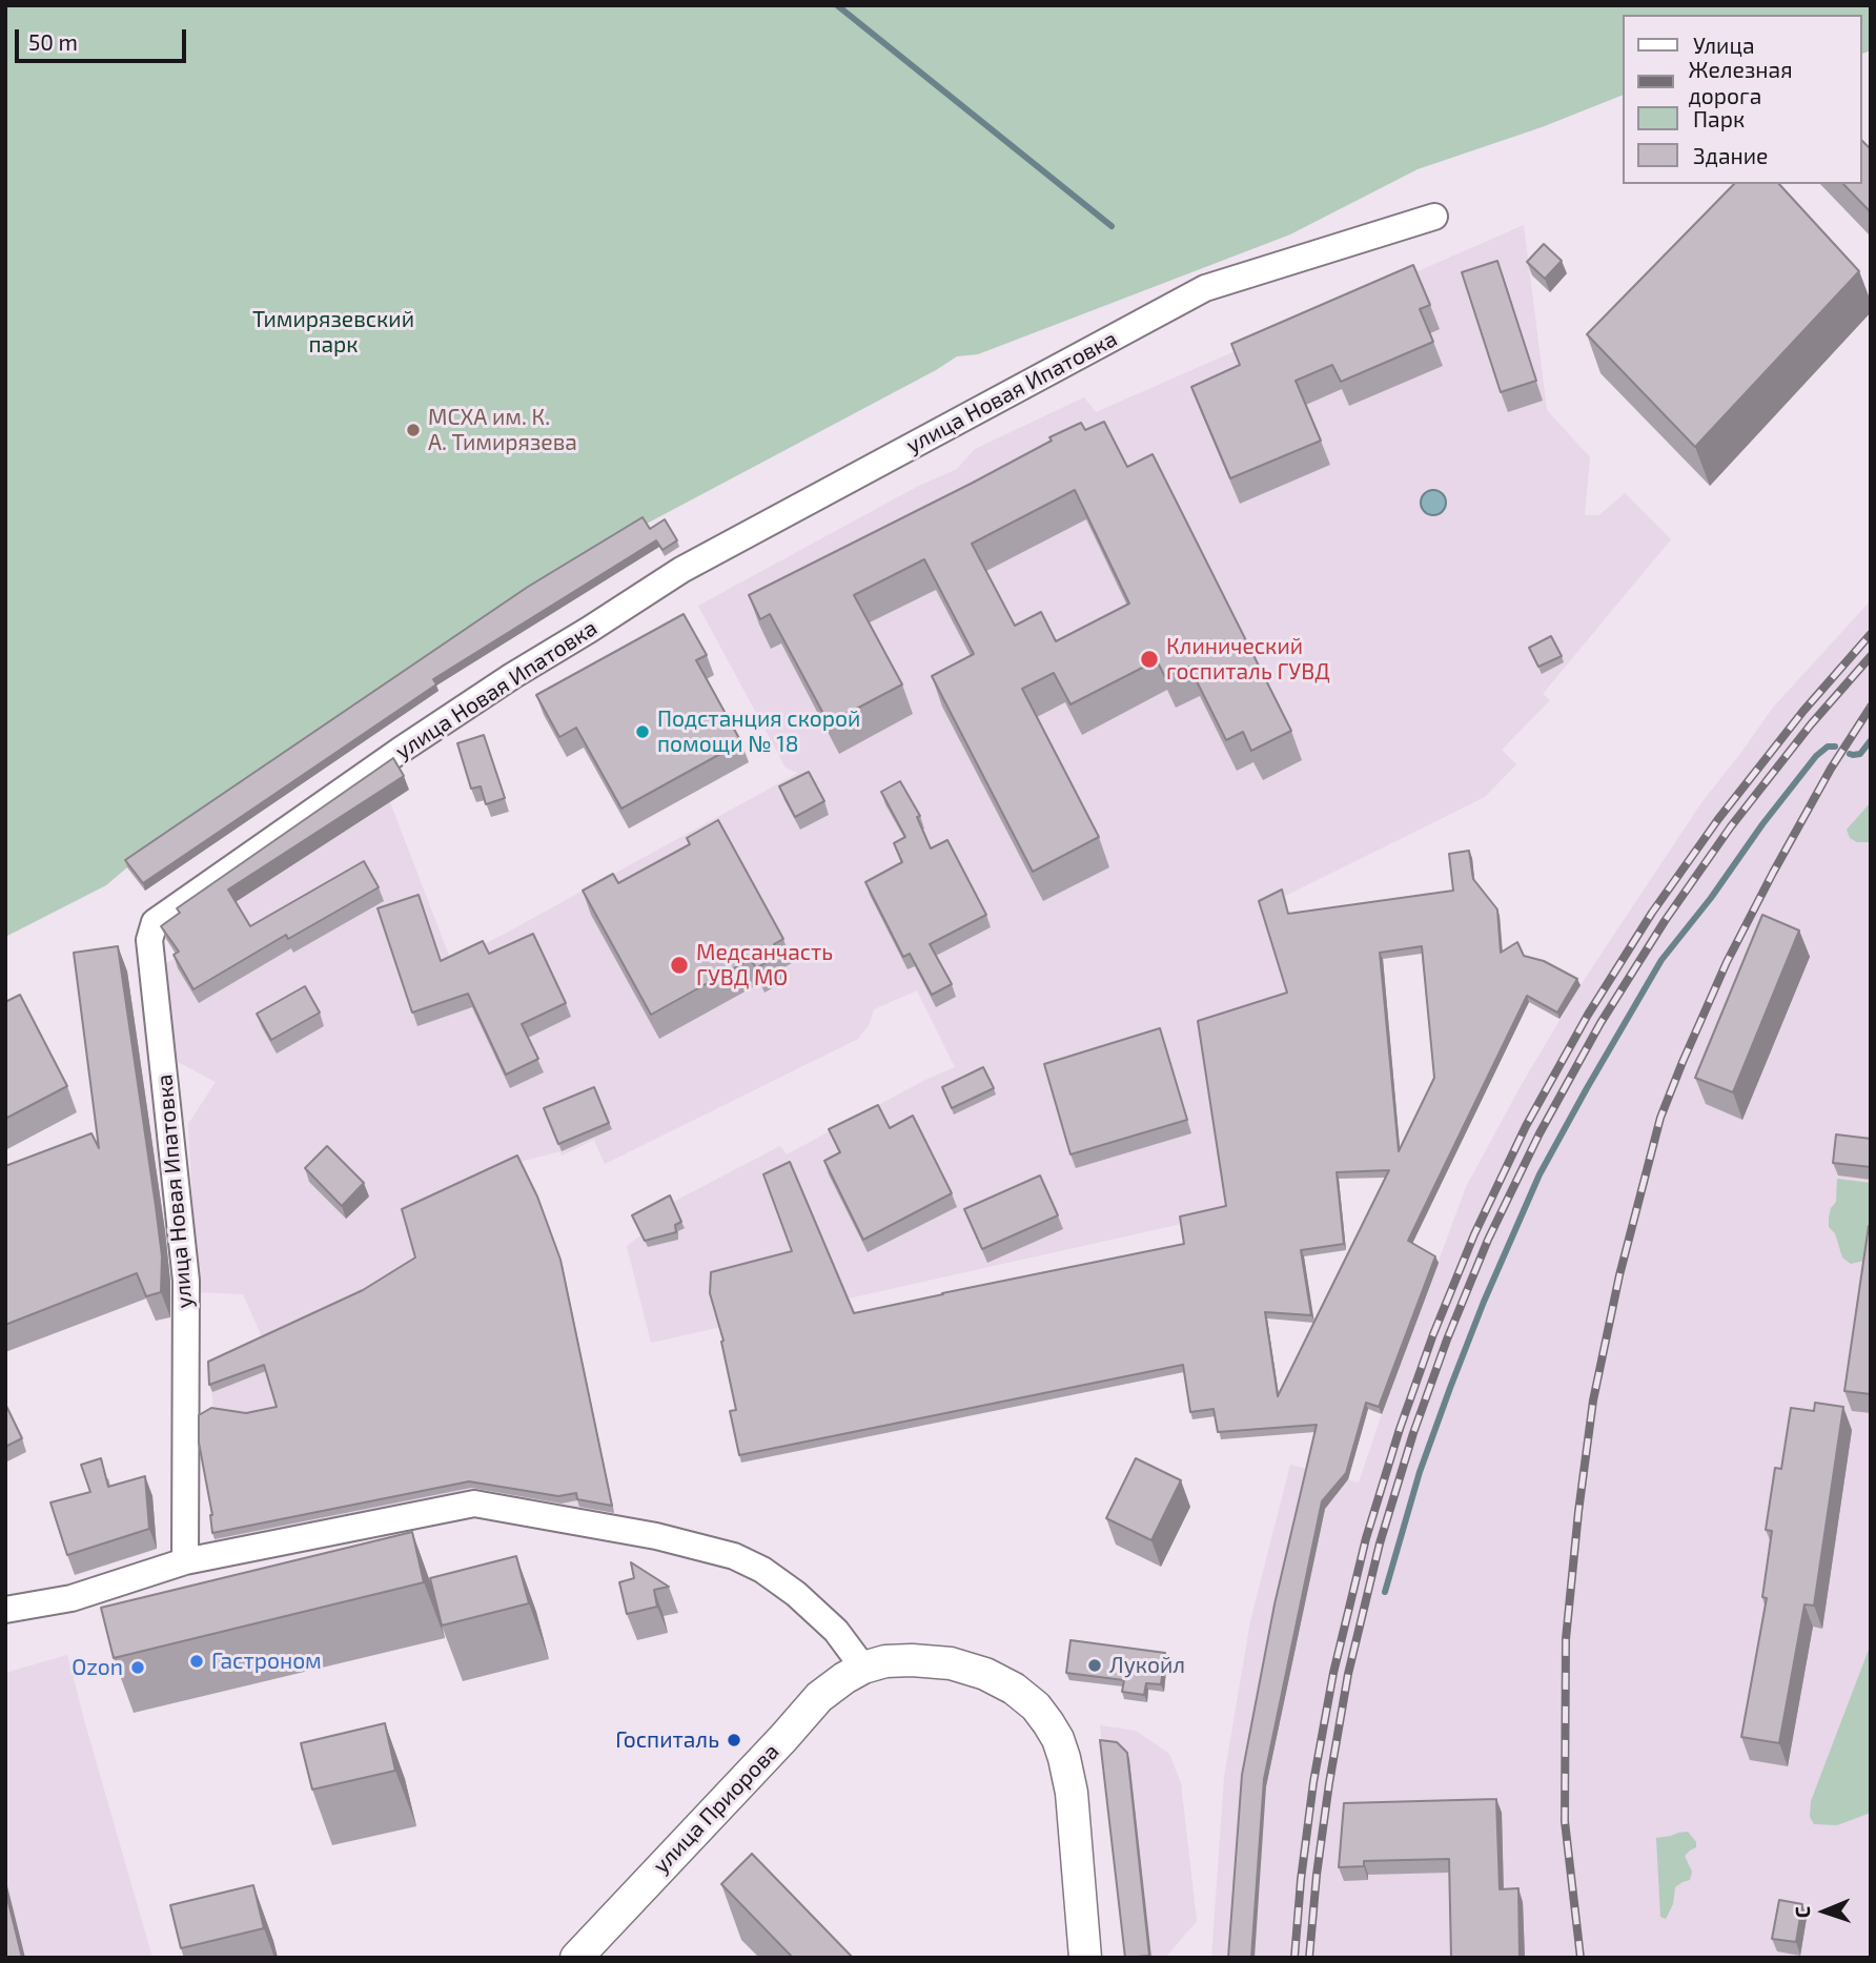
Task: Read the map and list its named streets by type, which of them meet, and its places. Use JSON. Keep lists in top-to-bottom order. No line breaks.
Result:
{"streets":{"street":["улица Новая Ипатовка","улица Приорова"]},"parks":["Тимирязевский парк"],"places":["МСХА им. К. А. Тимирязева","Клинический госпиталь ГУВД","Подстанция скорой помощи № 18","Медсанчасть ГУВД МО","Гастроном","Лукойл","Ozon","Госпиталь"],"legend":["Улица","Железная дорога","Парк","Здание"],"scale_bar":"50 m","north":"left"}
